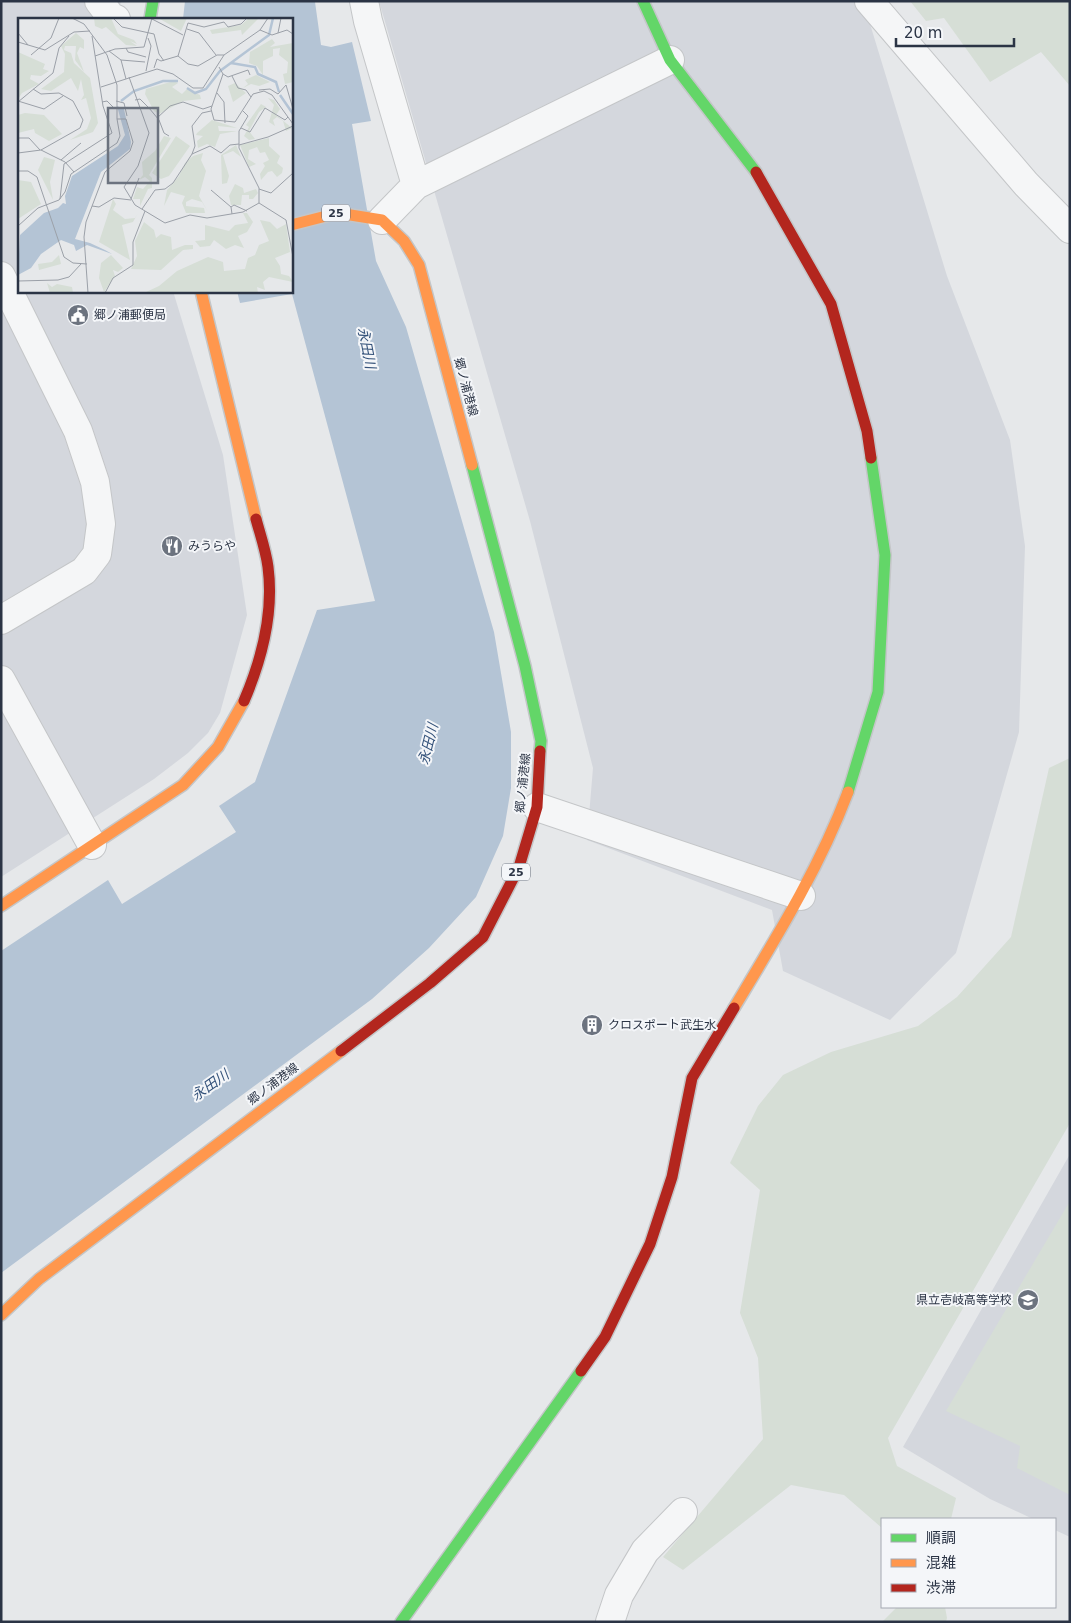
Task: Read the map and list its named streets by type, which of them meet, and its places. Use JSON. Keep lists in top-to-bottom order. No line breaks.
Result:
{"streets":{"street":["25","郷ノ浦港線"]},"crossings":[["25","郷ノ浦港線"]],"water":["永田川"],"places":{"public building":["郷ノ浦郵便局"],"restaurant":["みうらや"],"building":["クロスポート武生水"],"school or university":["県立壱岐高等学校"]},"legend":["順調","混雑","渋滞"],"scale_bar":"20 m"}
